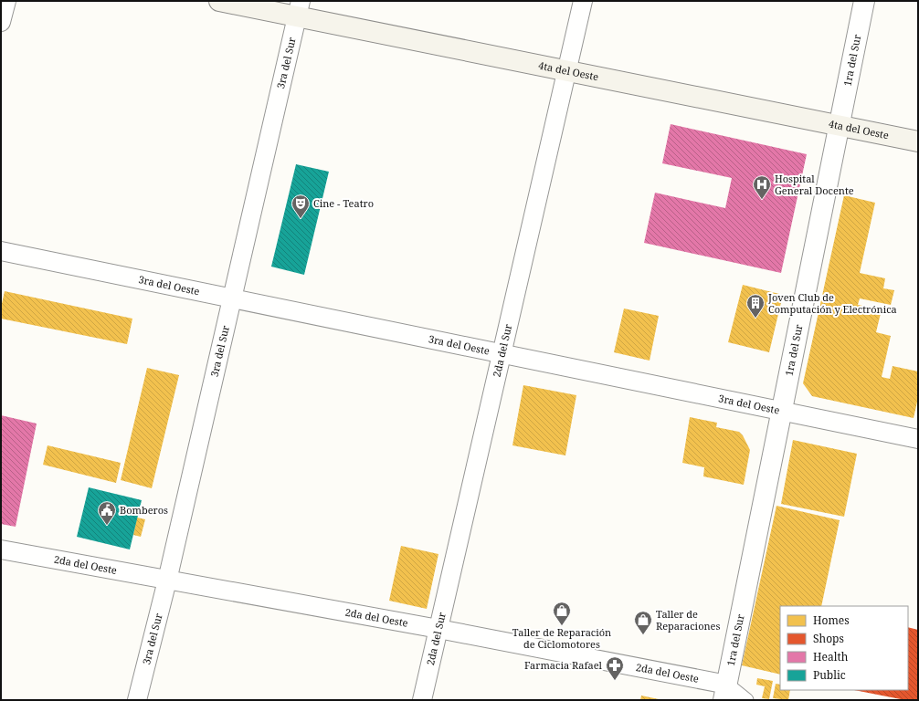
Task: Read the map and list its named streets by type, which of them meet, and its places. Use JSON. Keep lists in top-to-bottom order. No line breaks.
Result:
{"streets":{"main road":["4ta del Oeste"],"street":["1ra del Sur","3ra del Sur","3ra del Oeste","2da del Sur","2da del Oeste"]},"crossings":[["1ra del Sur","4ta del Oeste"],["1ra del Sur","3ra del Oeste"],["1ra del Sur","2da del Oeste"],["3ra del Sur","4ta del Oeste"],["3ra del Sur","3ra del Oeste"],["3ra del Sur","2da del Oeste"],["4ta del Oeste","2da del Sur"],["3ra del Oeste","2da del Sur"],["2da del Sur","2da del Oeste"]],"places":{"hospital":["Hospital General Docente"],"theatre":["Cine - Teatro"],"building":["Joven Club de Computación y Electrónica"],"public building":["Bomberos"],"shop":["Taller de Reparación de Ciclomotores","Taller de Reparaciones"],"pharmacy":["Farmacia Rafael"]},"legend":["Homes","Shops","Health","Public"]}
